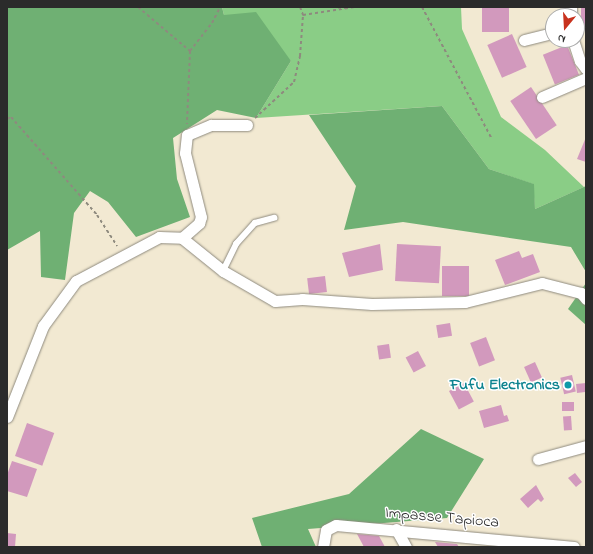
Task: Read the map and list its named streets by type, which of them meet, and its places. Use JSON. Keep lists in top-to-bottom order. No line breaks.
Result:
{"streets":{"street":["Impasse Tapioca"]},"places":["Fufu Electronics"],"north":"bottom"}
